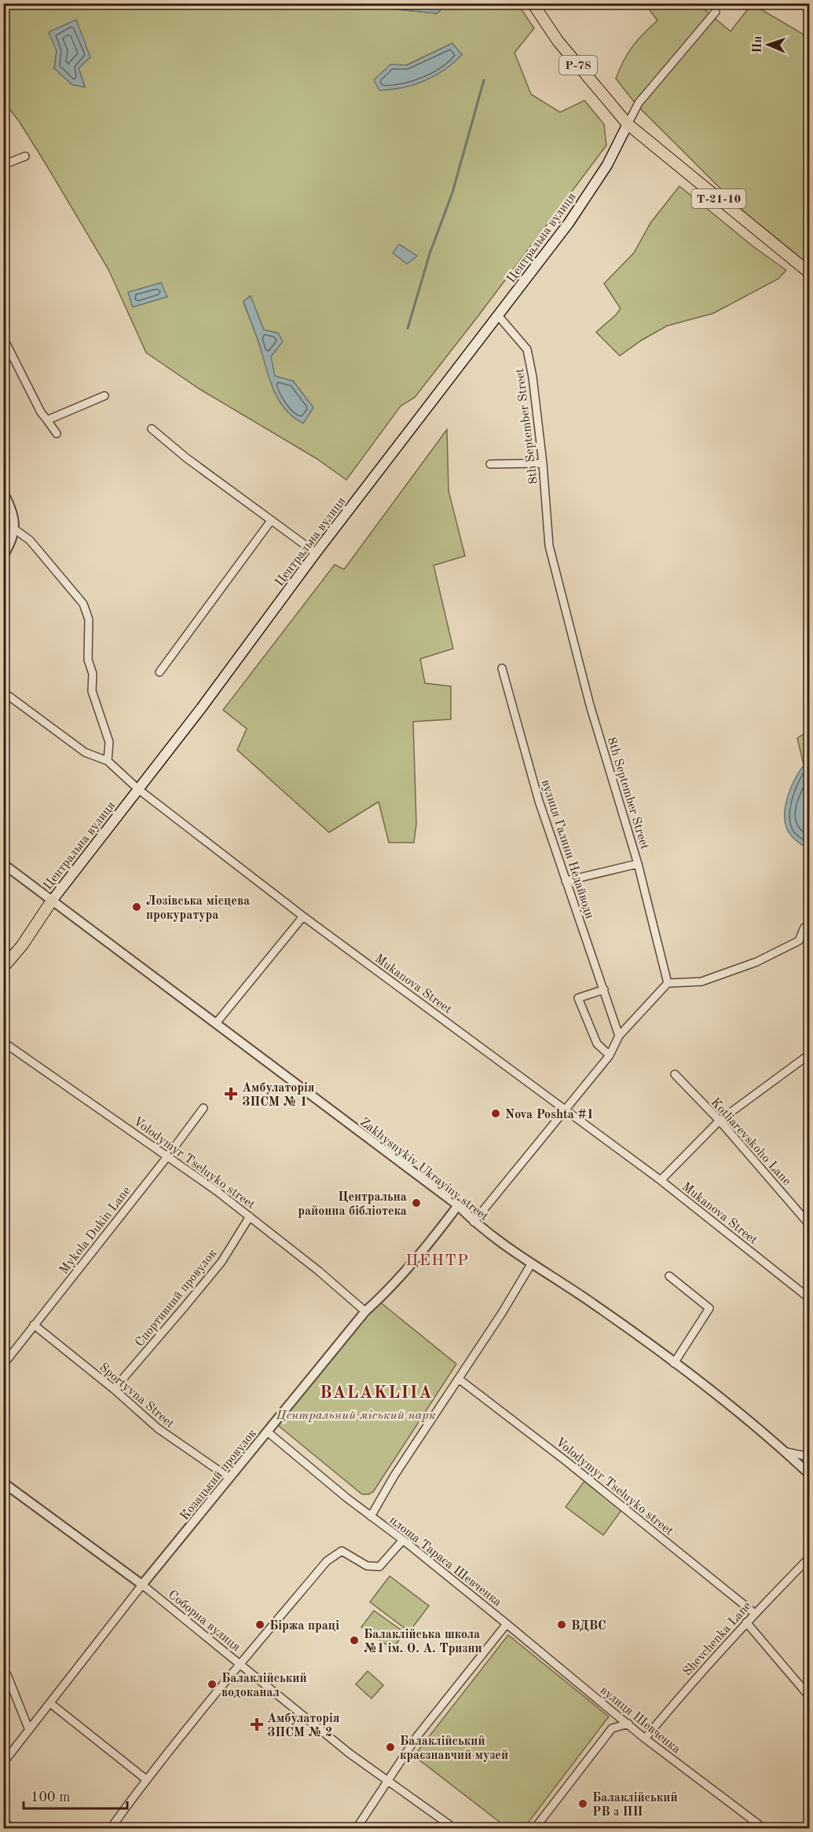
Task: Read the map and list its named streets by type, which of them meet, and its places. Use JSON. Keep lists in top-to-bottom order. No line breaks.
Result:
{"streets":{"main road":["Р-78","Т-21-10","Центральна вулиця"],"street":["8th September Street","вулиця Галини Недайводи","Mukanova Street","Kotliarevskoho Lane","Volodymyr Tseluyko street","Zakhysnykiv Ukrayiny street","Mykola Dukin Lane","Спортивний провулок","Sportyvna Street","Козацький провулок","площа Тараса Шевченка","Соборна вулиця","Shevchenka Lane","вулиця Шевченка"]},"crossings":[["Р-78","Т-21-10"],["Р-78","Центральна вулиця"],["Т-21-10","Центральна вулиця"],["Центральна вулиця","8th September Street"],["Центральна вулиця","Mukanova Street"],["Центральна вулиця","Zakhysnykiv Ukrayiny street"],["Volodymyr Tseluyko street","Mykola Dukin Lane"],["Volodymyr Tseluyko street","Спортивний провулок"],["Volodymyr Tseluyko street","Козацький провулок"],["Volodymyr Tseluyko street","площа Тараса Шевченка"],["Volodymyr Tseluyko street","Shevchenka Lane"],["Zakhysnykiv Ukrayiny street","Козацький провулок"],["Zakhysnykiv Ukrayiny street","площа Тараса Шевченка"],["Mykola Dukin Lane","Sportyvna Street"],["Спортивний провулок","Sportyvna Street"],["Sportyvna Street","Козацький провулок"],["Козацький провулок","площа Тараса Шевченка"],["Козацький провулок","Соборна вулиця"],["площа Тараса Шевченка","вулиця Шевченка"],["Shevchenka Lane","вулиця Шевченка"]],"districts":["ЦЕНТР","BALAKLIIA"],"parks":["Центральний міський парк"],"places":{"other":["Лозівська місцева прокуратура","Nova Poshta #1","Центральна районна бібліотека","Біржа праці","ВДВС","Балаклійська школа №1 ім. О. А. Тризни","Балаклійський водоканал","Балаклійський краєзнавчий музей","Балаклійський РВ з ПП"],"health":["Амбулаторія ЗПСМ № 1","Амбулаторія ЗПСМ № 2"]},"scale_bar":"100 m","north":"left"}
